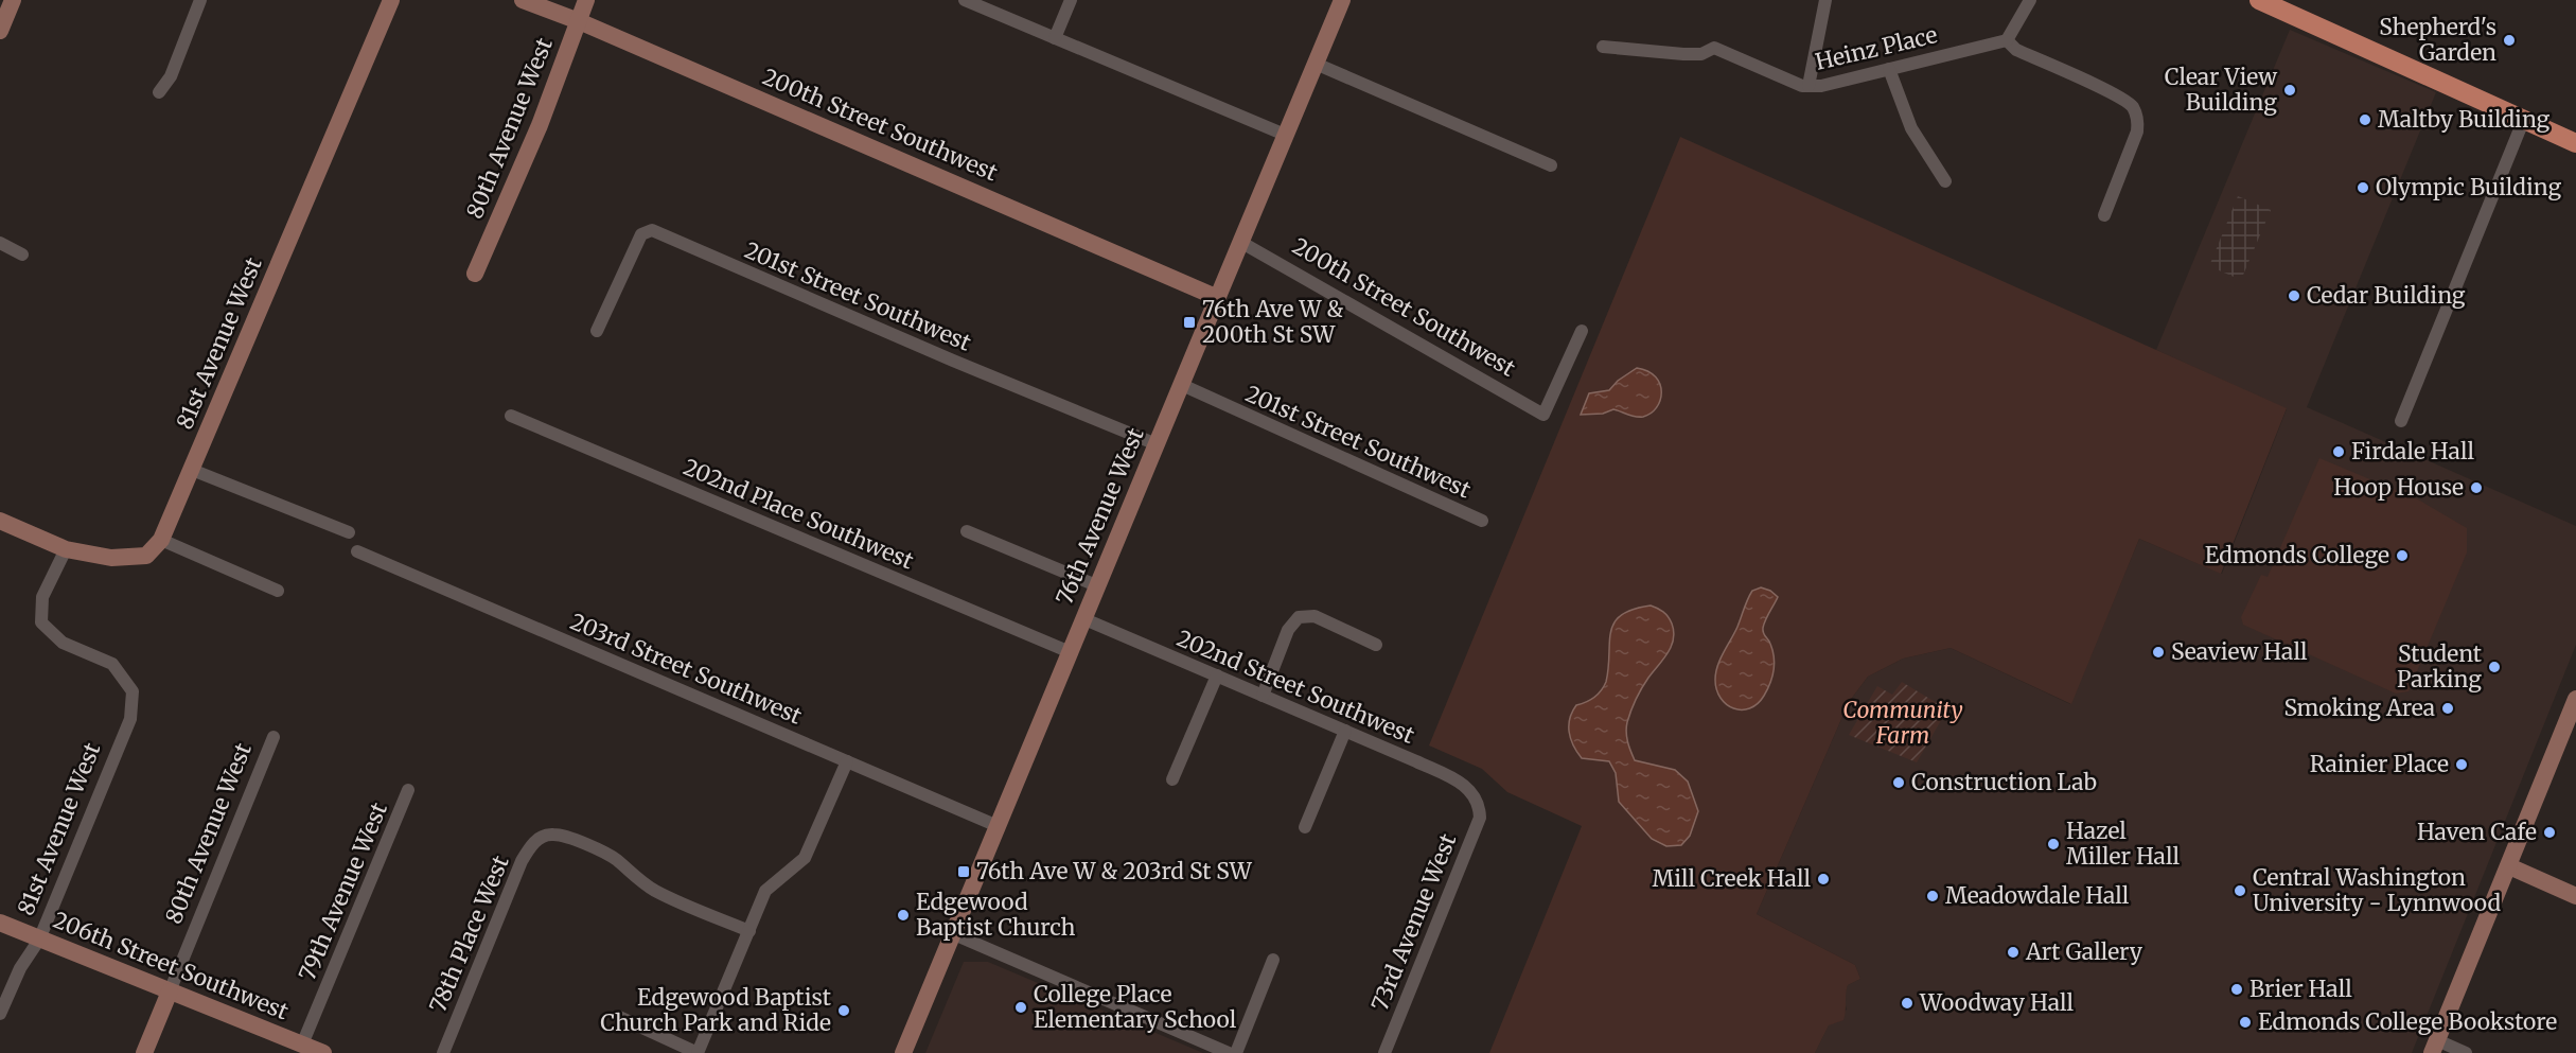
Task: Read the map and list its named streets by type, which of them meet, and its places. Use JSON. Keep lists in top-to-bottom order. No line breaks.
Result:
{"streets":{"street":["Heinz Place","200th Street Southwest","80th Avenue West","201st Street Southwest","81st Avenue West","202nd Place Southwest","76th Avenue West","203rd Street Southwest","202nd Street Southwest","79th Avenue West","73rd Avenue West","78th Place West","206th Street Southwest"]},"crossings":[["200th Street Southwest","80th Avenue West"],["200th Street Southwest","76th Avenue West"],["80th Avenue West","206th Street Southwest"],["201st Street Southwest","76th Avenue West"],["81st Avenue West","206th Street Southwest"],["202nd Place Southwest","76th Avenue West"],["76th Avenue West","203rd Street Southwest"],["76th Avenue West","202nd Street Southwest"],["202nd Street Southwest","73rd Avenue West"],["79th Avenue West","206th Street Southwest"]],"parks":["Community Farm"],"places":{"other":["Shepherd's Garden","Clear View Building","Maltby Building","Olympic Building","Cedar Building","Firdale Hall","Hoop House","Edmonds College","Seaview Hall","Student Parking","Smoking Area","Rainier Place","Construction Lab","Haven Cafe","Hazel Miller Hall","Mill Creek Hall","Central Washington University - Lynnwood","Meadowdale Hall","Edgewood Baptist Church","Art Gallery","Brier Hall","Woodway Hall","College Place Elementary School","Edgewood Baptist Church Park and Ride","Edmonds College Bookstore"],"transit":["76th Ave W & 200th St SW","76th Ave W & 203rd St SW"]}}
